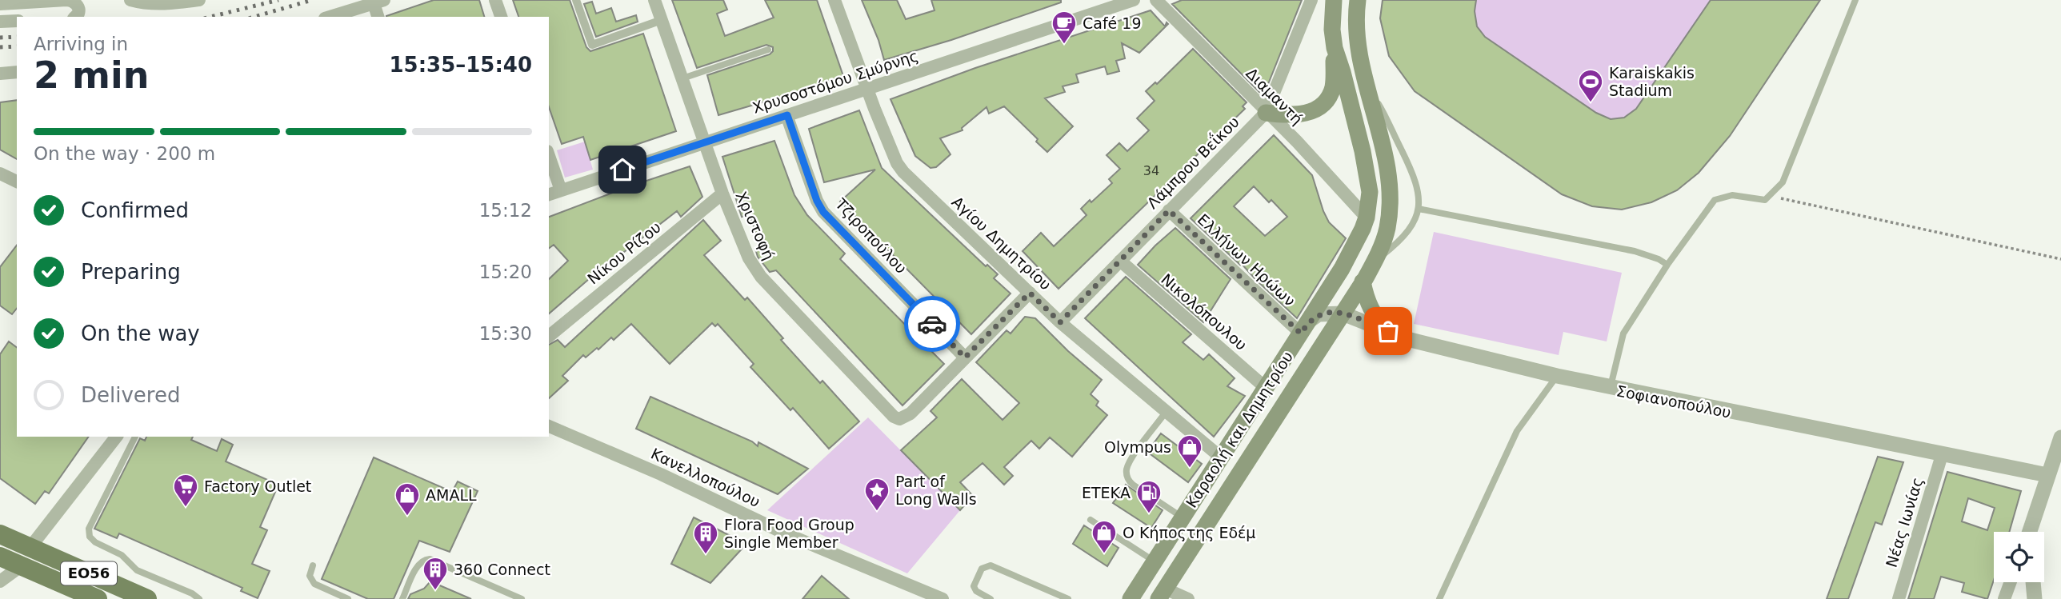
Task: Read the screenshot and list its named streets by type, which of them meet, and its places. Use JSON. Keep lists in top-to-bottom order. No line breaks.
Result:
{"streets":{"main road":["Καραολή και Δημητρίου","ΕΟ56"],"street":["Χρυσοστόμου Σμύρνης","Διαμαντή","Λάμπρου Βεΐκου","Χριστοφή","Τζιροπούλου","Αγίου Δημητρίου","Νίκου Ρίζου","Ελλήνων Ηρώων","Νικολόπουλου","Σοφιανοπούλου","Κανελλοπούλου","Νέας Ιωνίας"]},"crossings":[["Χρυσοστόμου Σμύρνης","Χριστοφή"],["Χρυσοστόμου Σμύρνης","Τζιροπούλου"],["Χρυσοστόμου Σμύρνης","Αγίου Δημητρίου"],["Διαμαντή","Λάμπρου Βεΐκου"],["Διαμαντή","Καραολή και Δημητρίου"],["Λάμπρου Βεΐκου","Αγίου Δημητρίου"],["Λάμπρου Βεΐκου","Ελλήνων Ηρώων"],["Λάμπρου Βεΐκου","Νικολόπουλου"],["Χριστοφή","Τζιροπούλου"],["Χριστοφή","Νίκου Ρίζου"],["Αγίου Δημητρίου","Καραολή και Δημητρίου"],["Ελλήνων Ηρώων","Σοφιανοπούλου"],["Ελλήνων Ηρώων","Καραολή και Δημητρίου"],["Νικολόπουλου","Καραολή και Δημητρίου"],["Σοφιανοπούλου","Καραολή και Δημητρίου"],["Σοφιανοπούλου","Νέας Ιωνίας"]],"places":{"cafe":["Café 19"],"sports":["Karaiskakis Stadium"],"shop":["Olympus","AMALL","Ο Κήποςτης Εδέμ"],"supermarket":["Factory Outlet"],"place":["Part of Long Walls"],"fuel station":["ΕΤΕΚΑ"],"building":["Flora Food Group Single Member","360 Connect"]},"house_numbers":["34"],"page":{"heading":["2 min","Arriving in","15:35–15:40"],"bar":"On the way · 200 m","list":[["Confirmed","15:12"],["Preparing","15:20"],["On the way","15:30"],"Delivered"]}}
